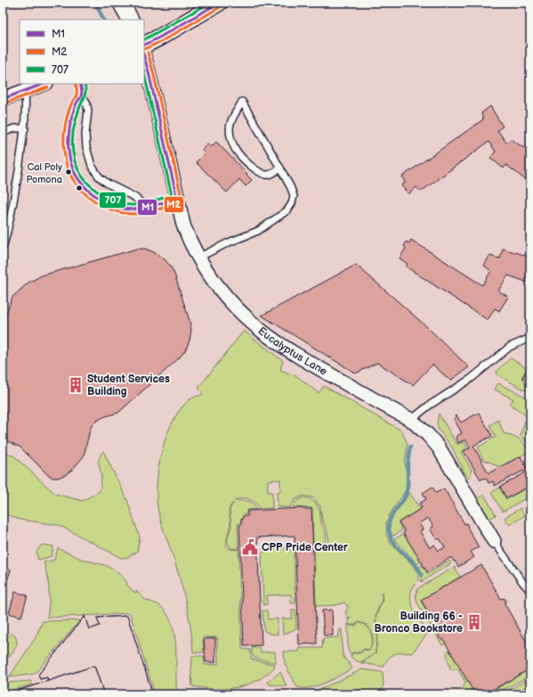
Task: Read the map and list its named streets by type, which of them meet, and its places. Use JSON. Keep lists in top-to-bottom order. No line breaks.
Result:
{"streets":{"street":["Eucalyptus Lane"]},"places":{"other":["Cal Poly Pomona"],"building":["Student Services Building","Building 66 - Bronco Bookstore"],"public building":["CPP Pride Center"]},"lines":["transit line M1","transit line 707","transit line M2"],"legend":["M1","M2","707"]}
